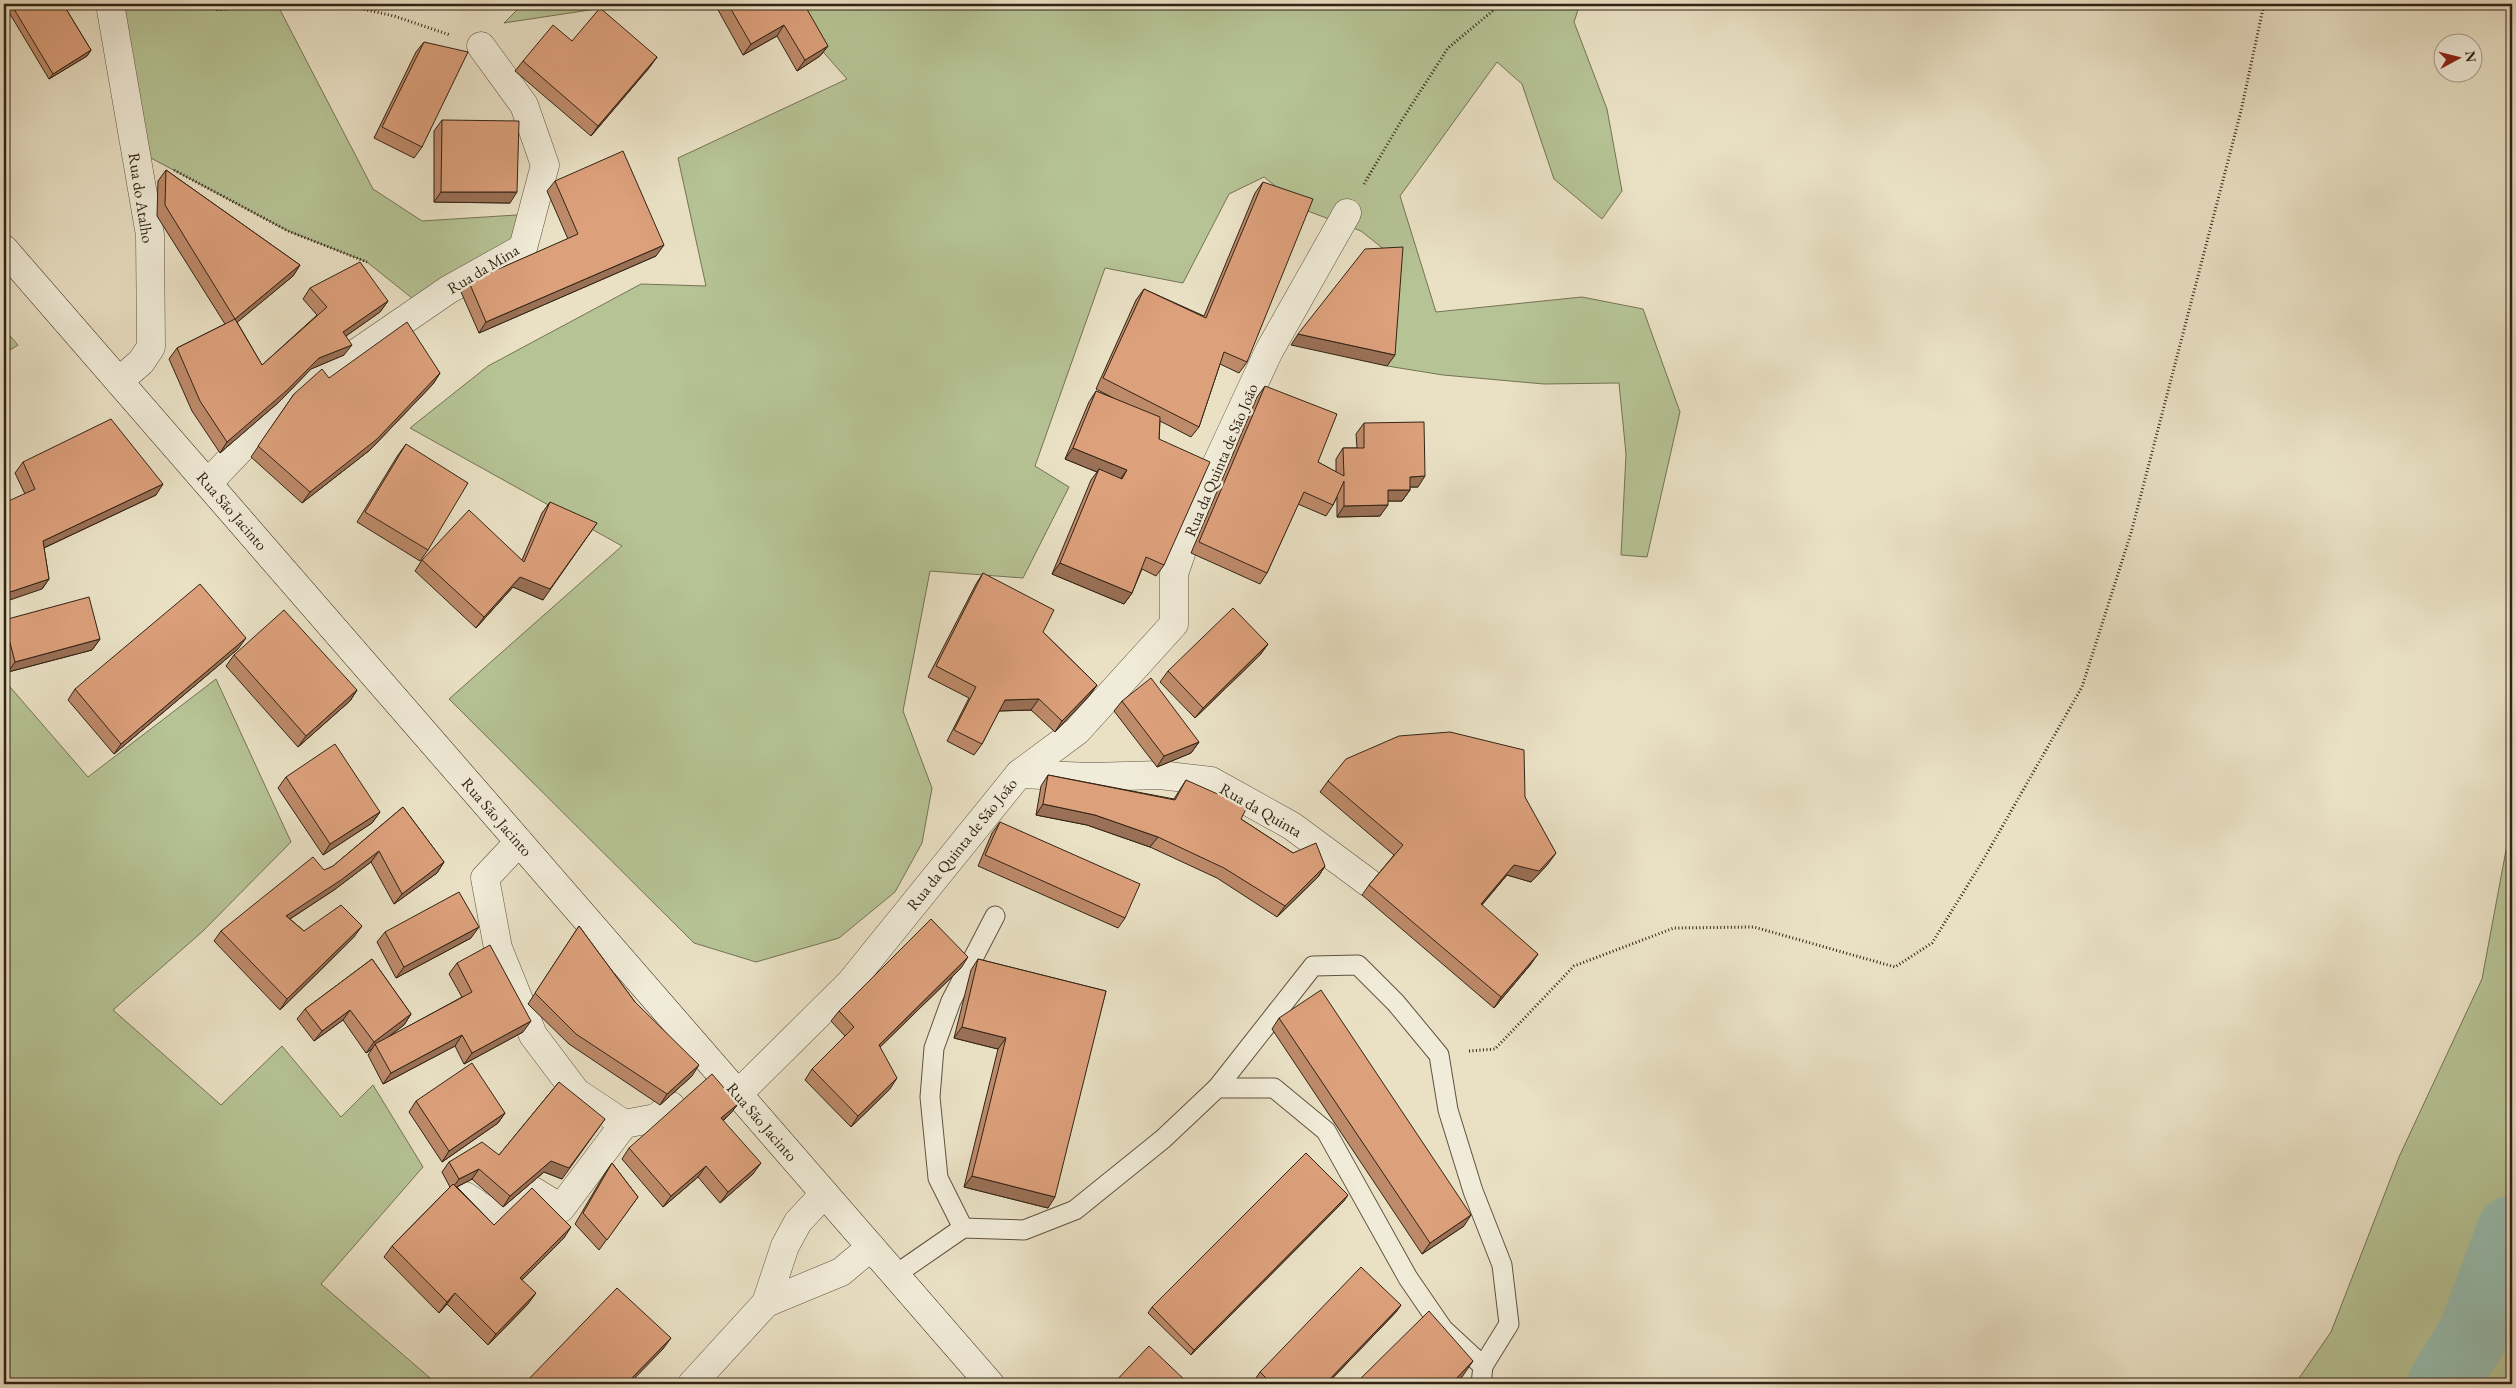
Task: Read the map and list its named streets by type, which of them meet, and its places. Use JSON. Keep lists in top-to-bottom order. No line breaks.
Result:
{"streets":{"street":["Rua do Atalho","Rua da Mina","Rua da Quinta de São João","Rua São Jacinto","Rua da Quinta"]},"crossings":[["Rua do Atalho","Rua São Jacinto"],["Rua da Mina","Rua São Jacinto"],["Rua da Quinta de São João","Rua São Jacinto"],["Rua da Quinta de São João","Rua da Quinta"]],"north":"right"}
